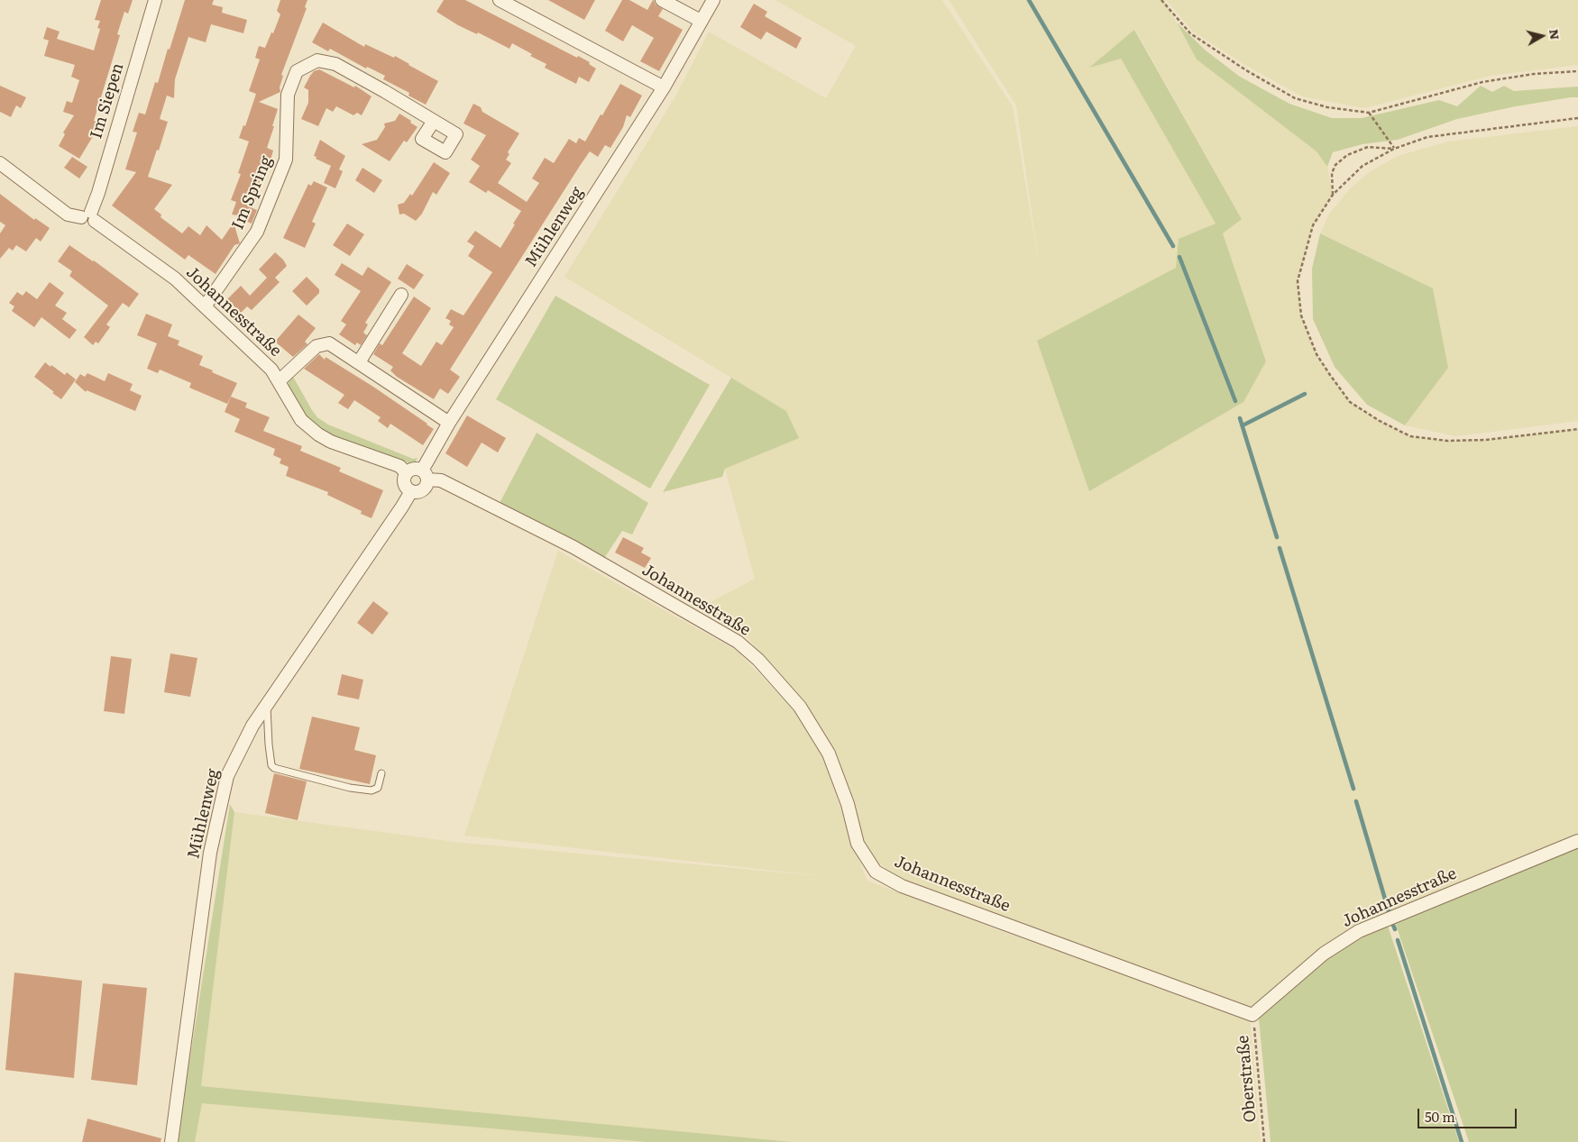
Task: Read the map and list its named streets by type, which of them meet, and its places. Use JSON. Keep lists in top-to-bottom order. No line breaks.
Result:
{"streets":{"street":["Im Siepen","Im Spring","Mühlenweg","Johannesstraße"],"path":["Oberstraße"]},"crossings":[["Im Siepen","Johannesstraße"],["Im Spring","Johannesstraße"],["Mühlenweg","Johannesstraße"],["Johannesstraße","Oberstraße"]],"scale_bar":"50 m","north":"right"}
